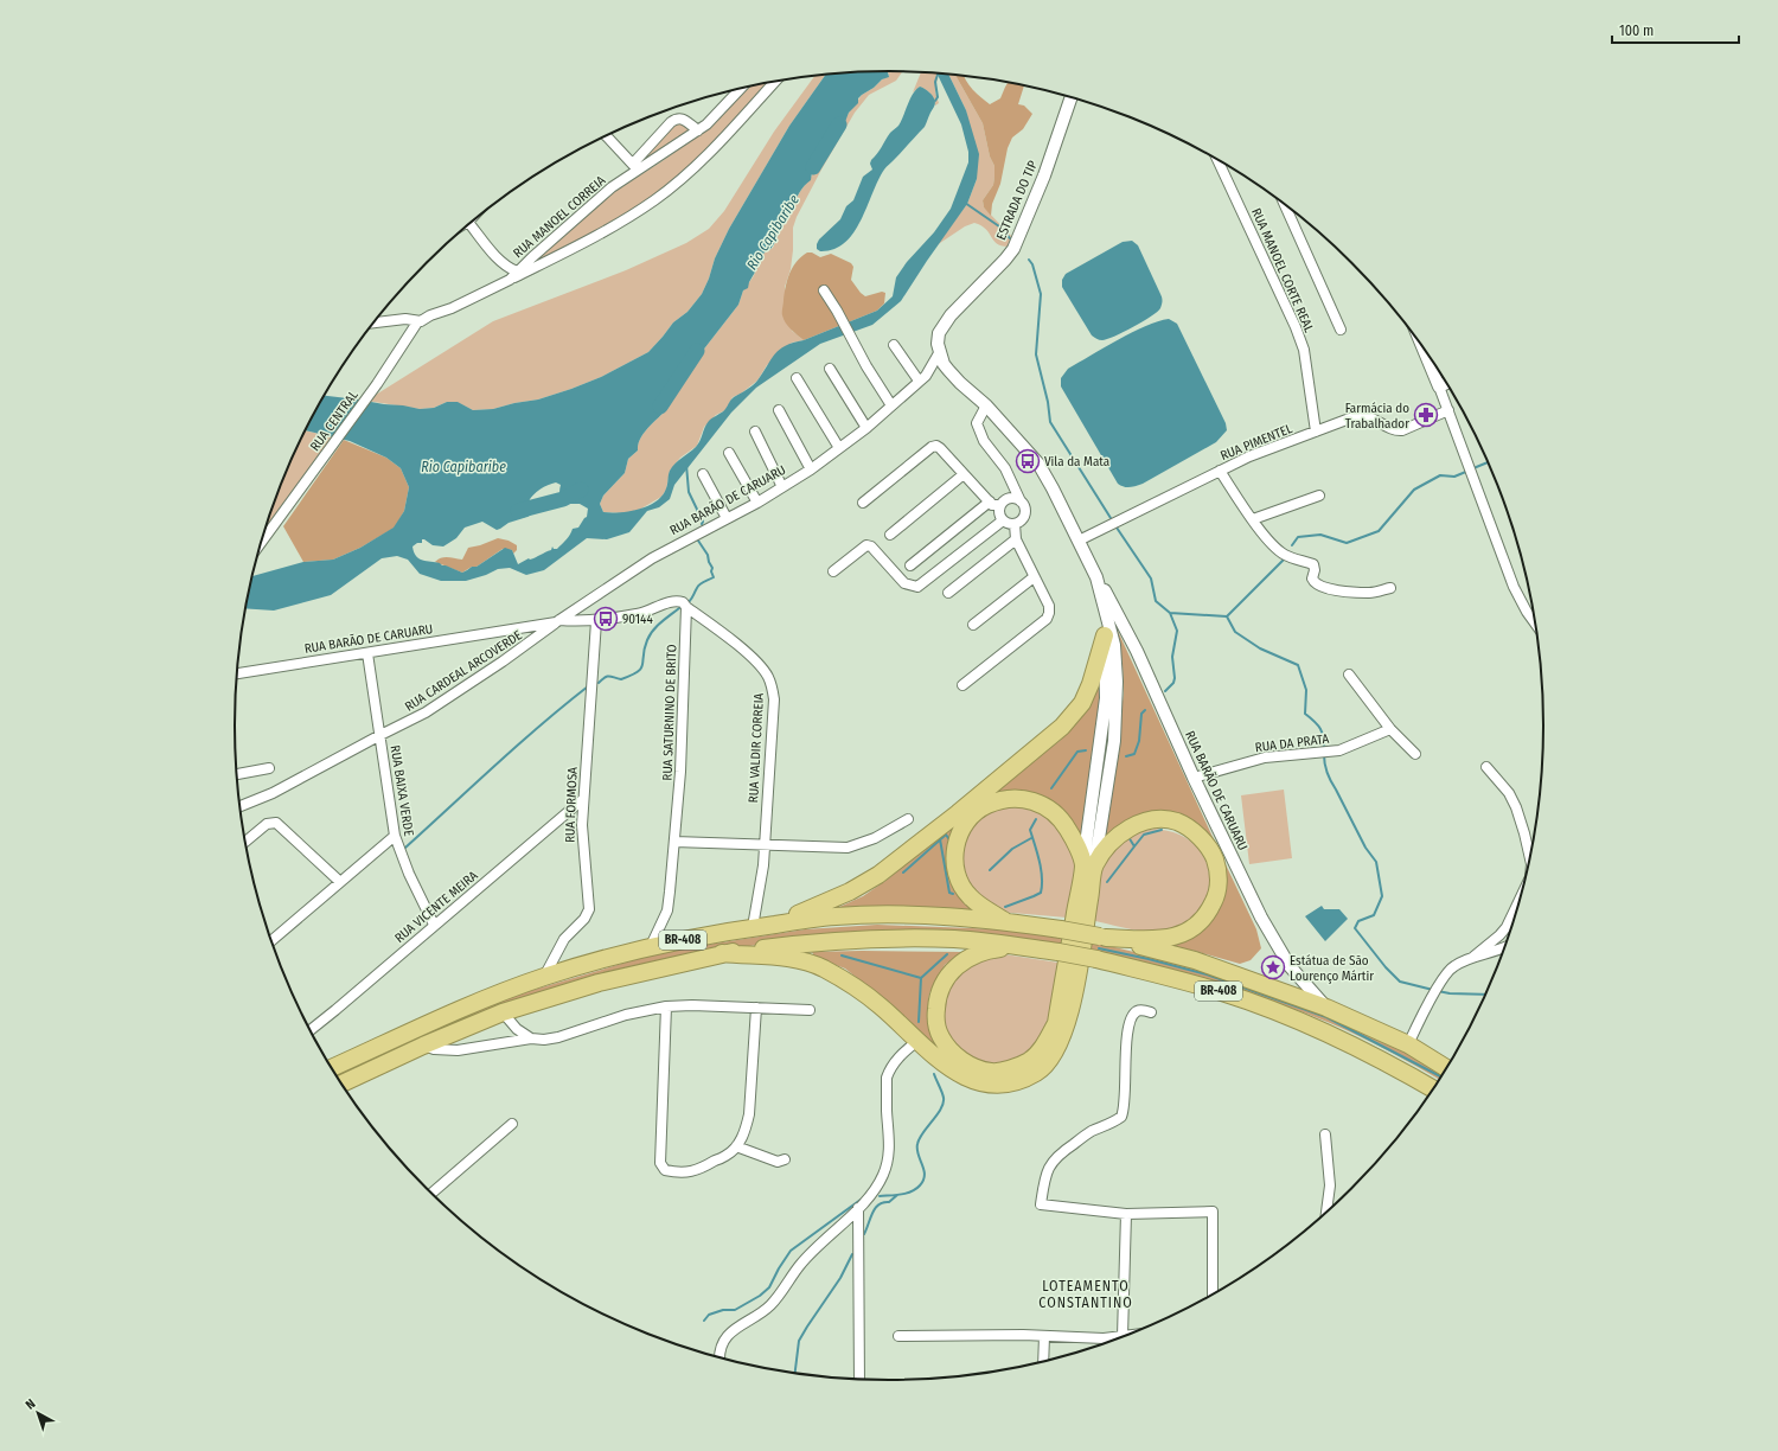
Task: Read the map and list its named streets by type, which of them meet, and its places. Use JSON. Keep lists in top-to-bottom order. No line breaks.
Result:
{"streets":{"highway":["BR-408"],"street":["ESTRADA DO TIP","RUA MANOEL CORREIA","RUA MANOEL CORTE REAL","RUA CENTRAL","RUA PIMENTEL","RUA BARÃO DE CARUARU","RUA CARDEAL ARCOVERDE","RUA SATURNINO DE BRITO","RUA DA PRATA","RUA VALDIR CORREIA","RUA BAIXA VERDE","RUA FORMOSA","RUA VICENTE MEIRA"]},"crossings":[["ESTRADA DO TIP","RUA BARÃO DE CARUARU"],["RUA MANOEL CORREIA","RUA CENTRAL"],["RUA MANOEL CORTE REAL","RUA PIMENTEL"],["RUA PIMENTEL","RUA BARÃO DE CARUARU"],["RUA BARÃO DE CARUARU","RUA CARDEAL ARCOVERDE"],["RUA BARÃO DE CARUARU","RUA DA PRATA"],["RUA BARÃO DE CARUARU","RUA BAIXA VERDE"],["RUA BARÃO DE CARUARU","BR-408"],["RUA CARDEAL ARCOVERDE","RUA BAIXA VERDE"],["RUA SATURNINO DE BRITO","RUA VALDIR CORREIA"],["RUA SATURNINO DE BRITO","BR-408"],["RUA VALDIR CORREIA","BR-408"],["RUA BAIXA VERDE","RUA VICENTE MEIRA"],["RUA FORMOSA","RUA VICENTE MEIRA"],["RUA FORMOSA","BR-408"]],"districts":["LOTEAMENTO CONSTANTINO"],"water":["Rio Capibaribe"],"places":{"pharmacy":["Farmácia do Trabalhador"],"bus stop":["Vila da Mata","90144"],"place":["Estátua de São Lourenço Mártir"]},"scale_bar":"100 m","north":"top left"}
